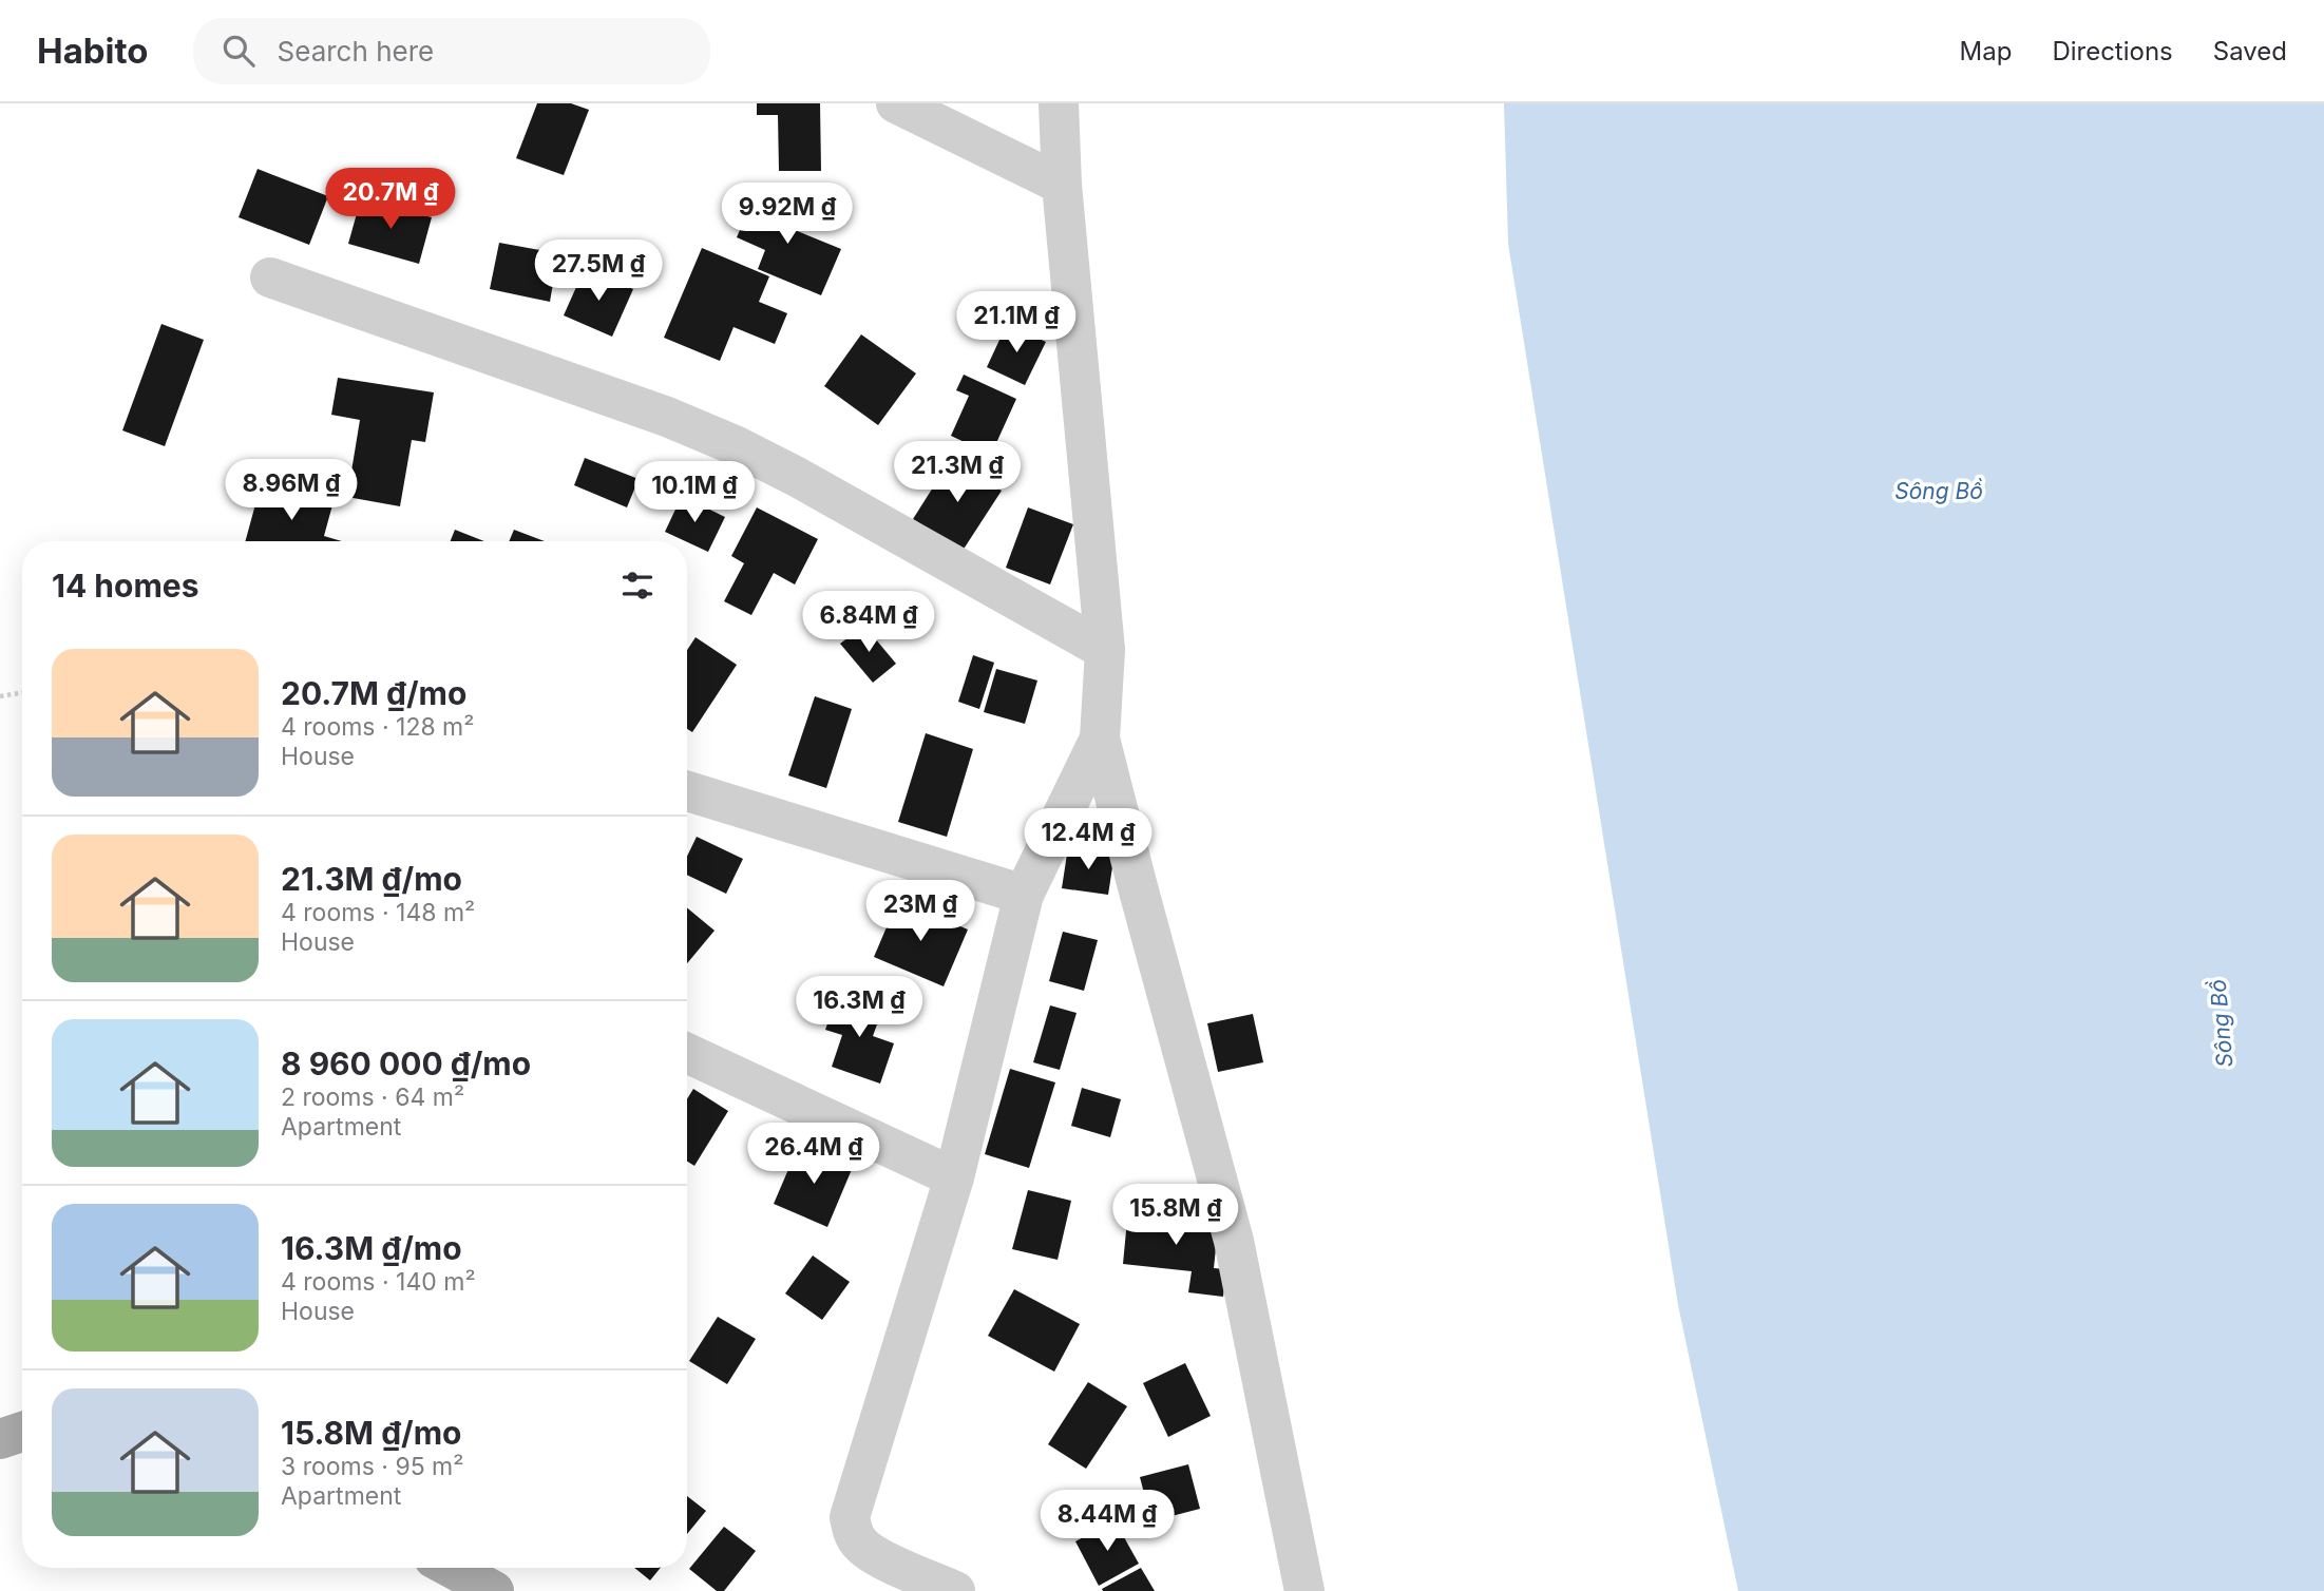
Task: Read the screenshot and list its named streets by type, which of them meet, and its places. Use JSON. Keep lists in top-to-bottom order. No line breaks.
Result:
{"water":["Sông Bồ"],"page":{"header":"Habito","search":"Search here","nav":["Map","Directions","Saved"],"price":["20.7M ₫","9.92M ₫","27.5M ₫","21.1M ₫","21.3M ₫","8.96M ₫","10.1M ₫","6.84M ₫","12.4M ₫","23M ₫","16.3M ₫","26.4M ₫","15.8M ₫","8.44M ₫"],"heading":"14 homes","list":[{"name":"20.7M ₫/mo","note":"4 rooms · 128 m² · House"},{"name":"21.3M ₫/mo","note":"4 rooms · 148 m² · House"},{"name":"8 960 000 ₫/mo","note":"2 rooms · 64 m² · Apartment"},{"name":"16.3M ₫/mo","note":"4 rooms · 140 m² · House"},{"name":"15.8M ₫/mo","note":"3 rooms · 95 m² · Apartment"}]}}
